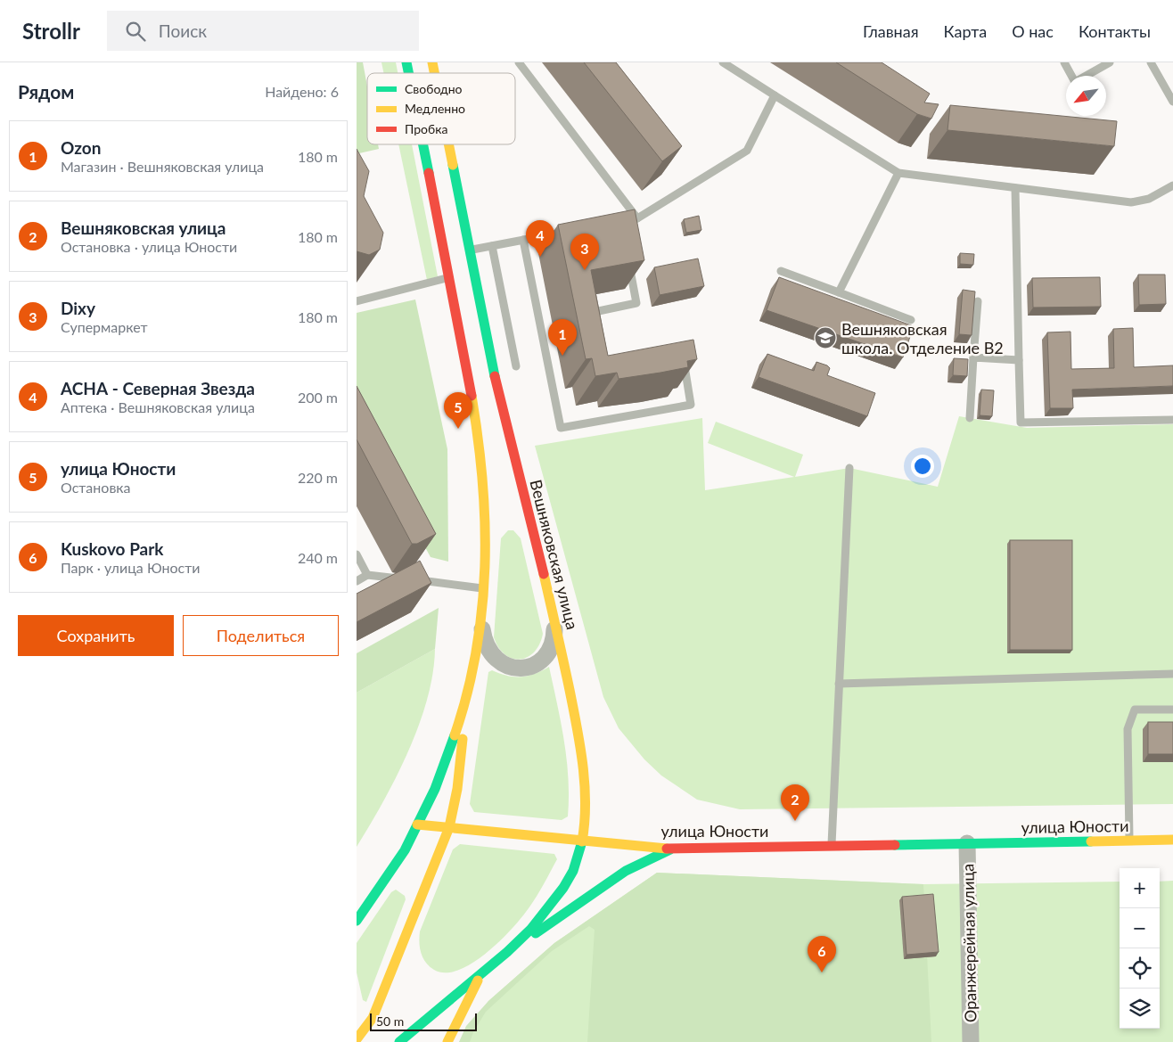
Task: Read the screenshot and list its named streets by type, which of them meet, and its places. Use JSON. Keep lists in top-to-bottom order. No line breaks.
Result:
{"streets":{"main road":["Вешняковская улица","улица Юности"],"street":["Оранжерейная улица"]},"crossings":[["Вешняковская улица","улица Юности"],["улица Юности","Оранжерейная улица"]],"places":{"school or university":["Вешняковская школа. Отделение В2"]},"legend":["Свободно","Медленно","Пробка"],"scale_bar":"50 m","north":"bottom left","page":{"header":"Strollr","search":"Поиск","nav":["Главная","Карта","О нас","Контакты"],"heading":["Рядом","Найдено: 6"],"list":[{"mark":"1","name":"Ozon","note":"Магазин · Вешняковская улица","value":"180 m"},{"mark":"2","name":"Вешняковская улица","note":"Остановка · улица Юности","value":"180 m"},{"mark":"3","name":"Dixy","note":"Супермаркет","value":"180 m"},{"mark":"4","name":"АСНА - Северная Звезда","note":"Аптека · Вешняковская улица","value":"200 m"},{"mark":"5","name":"улица Юности","note":"Остановка","value":"220 m"},{"mark":"6","name":"Kuskovo Park","note":"Парк · улица Юности","value":"240 m"}],"pins":["4","3","1","5","2","6"],"buttons":["Сохранить","Поделиться"],"map_buttons":["+","−"],"scale":"50 m"}}
